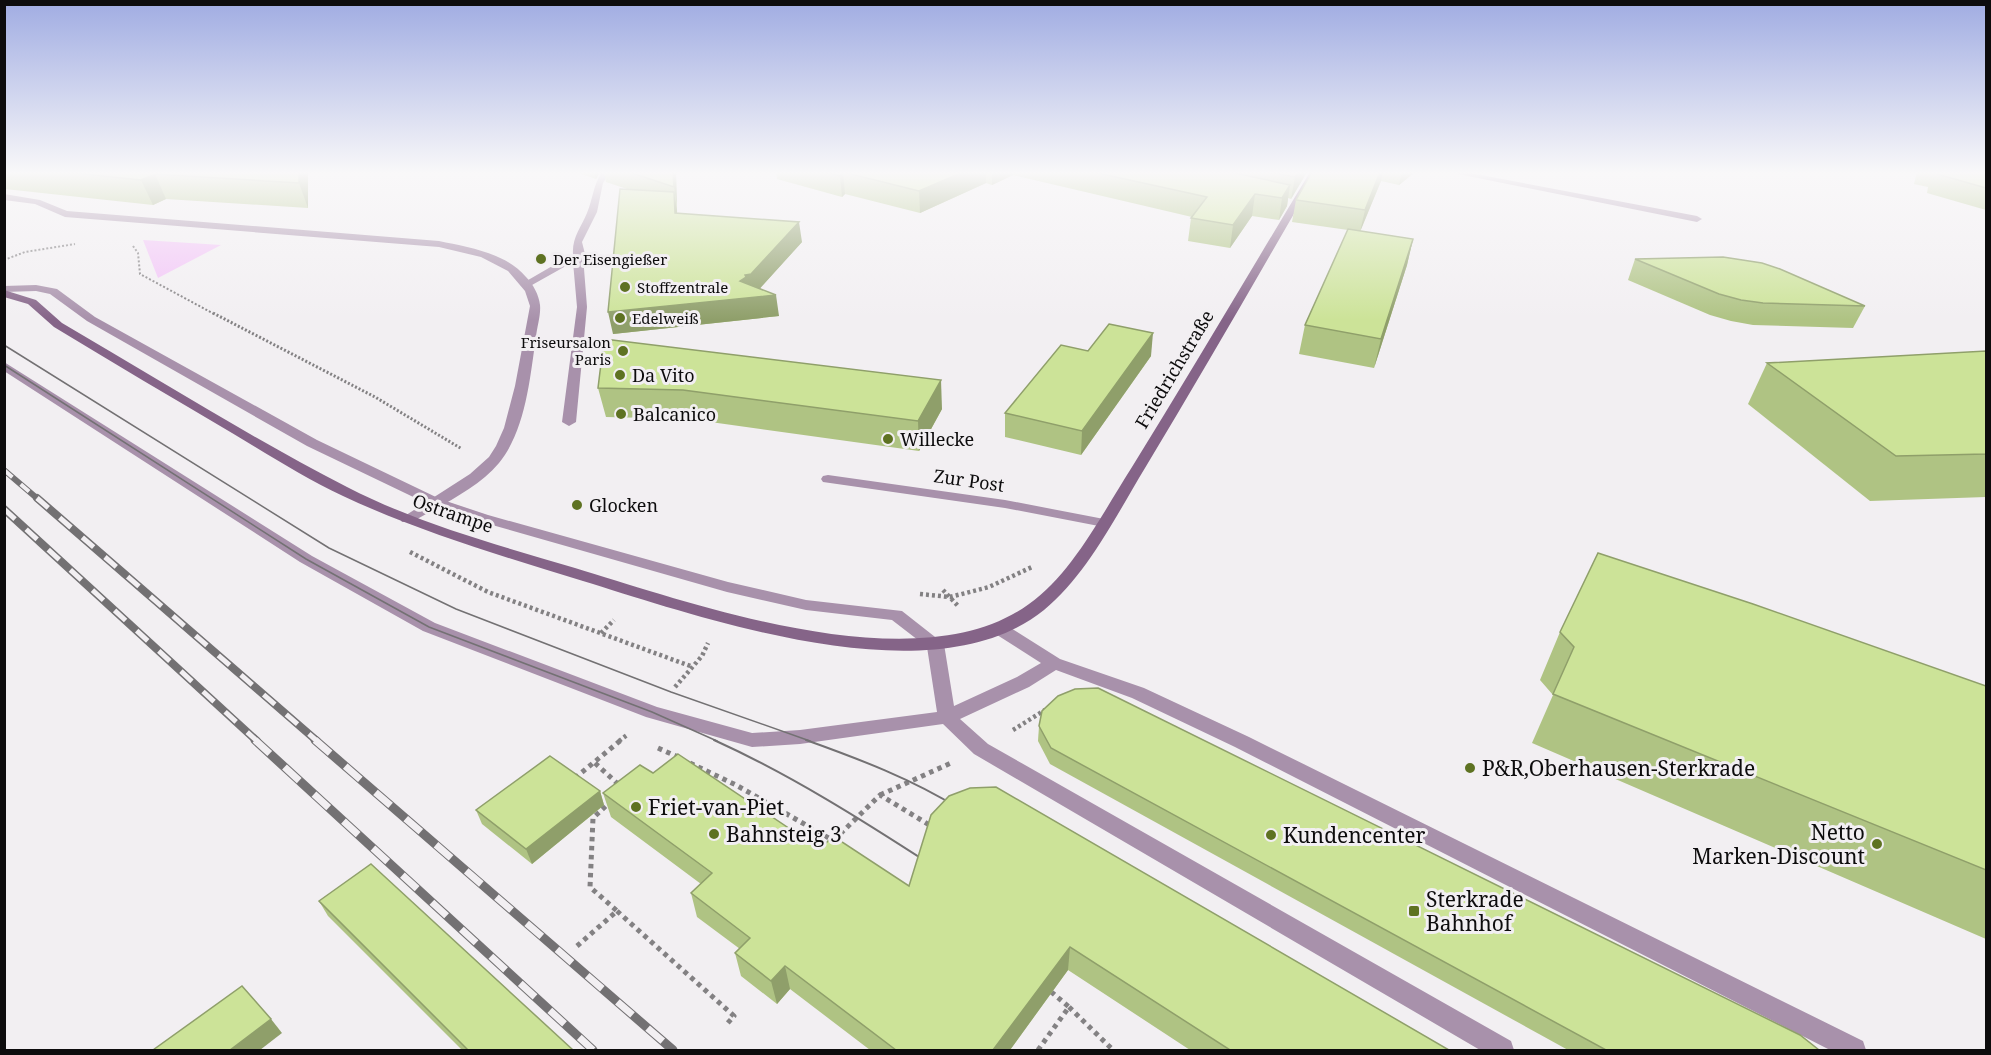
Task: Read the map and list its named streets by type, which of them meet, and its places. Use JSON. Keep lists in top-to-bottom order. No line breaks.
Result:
{"streets":{"main road":["Friedrichstraße","Ostrampe"],"street":["Zur Post"]},"crossings":[["Friedrichstraße","Zur Post"],["Friedrichstraße","Ostrampe"]],"places":{"other":["Der Eisengießer","Stoffzentrale","Edelweiß","Friseursalon Paris","Da Vito","Balcanico","Willecke","Glocken","P&R,Oberhausen-Sterkrade","Friet-van-Piet","Bahnsteig 3","Kundencenter","Netto Marken-Discount"],"transit":["Sterkrade Bahnhof"]}}
